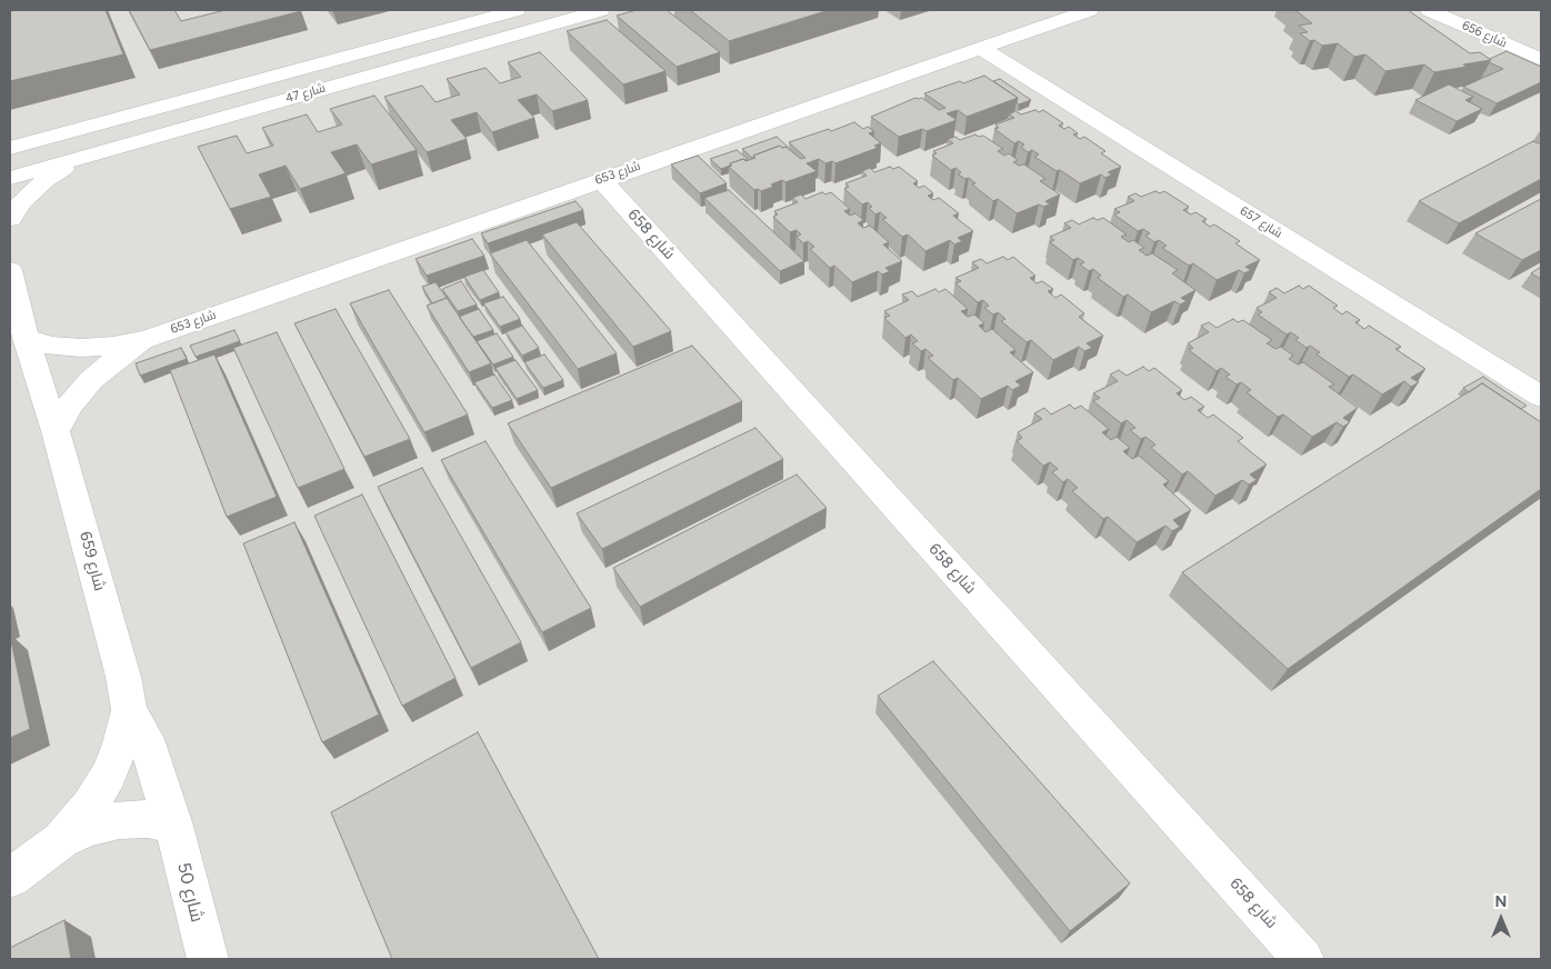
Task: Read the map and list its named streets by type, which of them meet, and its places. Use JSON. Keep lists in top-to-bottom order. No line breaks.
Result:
{"streets":{"street":["شارع 656","شارع 47","شارع 653","شارع 657","شارع 658","شارع 659","شارع 50"]},"crossings":[["شارع 653","شارع 657"],["شارع 653","شارع 658"],["شارع 653","شارع 659"],["شارع 659","شارع 50"]],"north":"top"}
